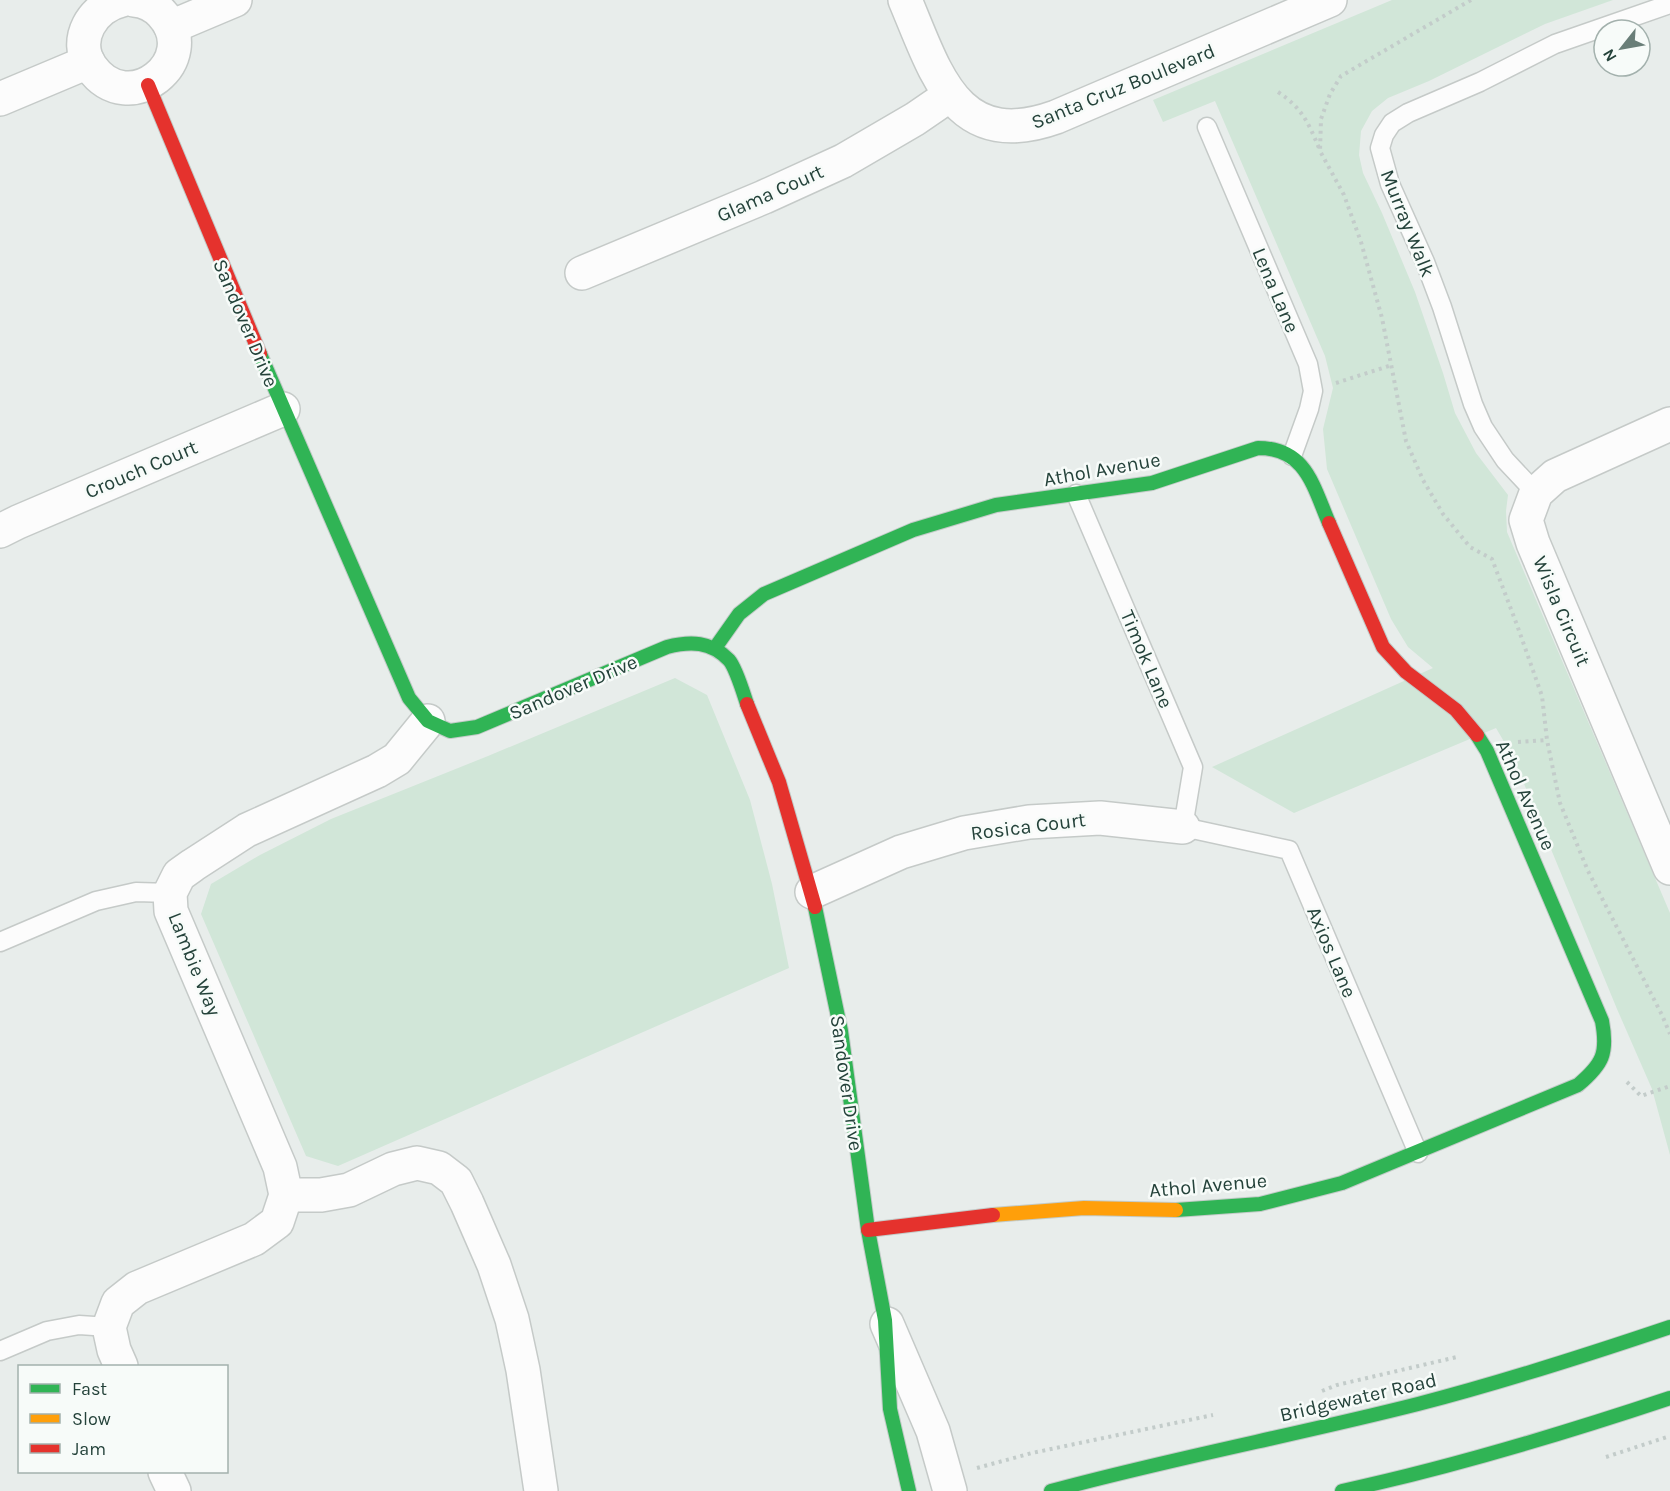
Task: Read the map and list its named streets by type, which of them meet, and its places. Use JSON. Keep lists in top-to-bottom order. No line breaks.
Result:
{"streets":{"street":["Santa Cruz Boulevard","Glama Court","Sandover Drive","Crouch Court","Athol Avenue","Wisla Circuit","Rosica Court","Lambie Way","Bridgewater Road"],"lane":["Murray Walk","Lena Lane","Timok Lane","Axios Lane"]},"crossings":[["Santa Cruz Boulevard","Glama Court"],["Murray Walk","Wisla Circuit"],["Lena Lane","Athol Avenue"],["Sandover Drive","Crouch Court"],["Sandover Drive","Athol Avenue"],["Sandover Drive","Rosica Court"],["Sandover Drive","Lambie Way"],["Athol Avenue","Timok Lane"],["Athol Avenue","Axios Lane"],["Timok Lane","Rosica Court"],["Timok Lane","Axios Lane"],["Rosica Court","Axios Lane"]],"legend":["Fast","Slow","Jam"],"north":"bottom left"}
